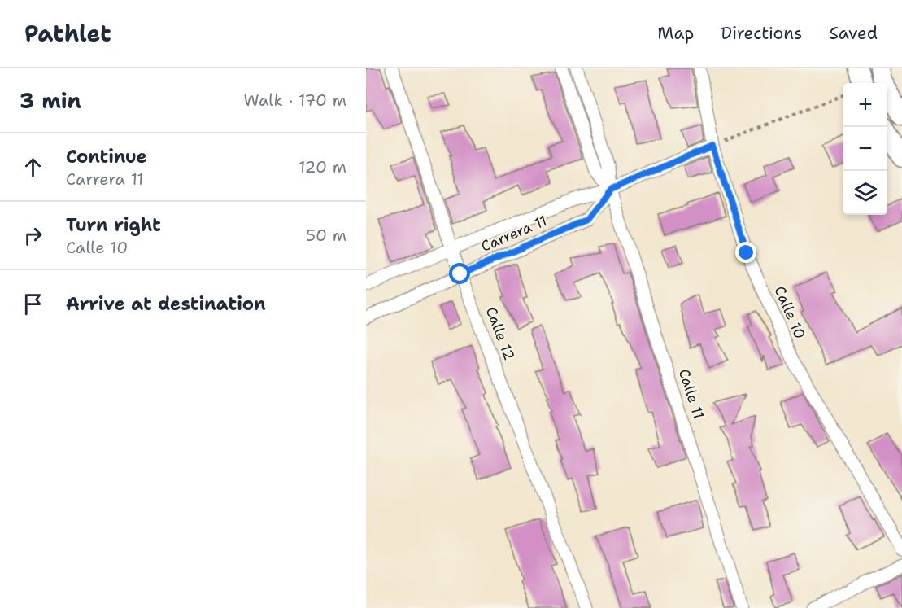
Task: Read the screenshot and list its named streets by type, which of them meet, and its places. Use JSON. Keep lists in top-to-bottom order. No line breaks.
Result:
{"streets":{"street":["Carrera 11","Calle 10","Calle 12","Calle 11"]},"crossings":[["Carrera 11","Calle 10"],["Carrera 11","Calle 12"],["Carrera 11","Calle 11"]],"page":{"header":"Pathlet","nav":["Map","Directions","Saved"],"heading":["3 min","Walk · 170 m"],"map_buttons":["+","−"],"list":[["Continue","Carrera 11","120 m"],["Turn right","Calle 10","50 m"],"Arrive at destination"]}}
